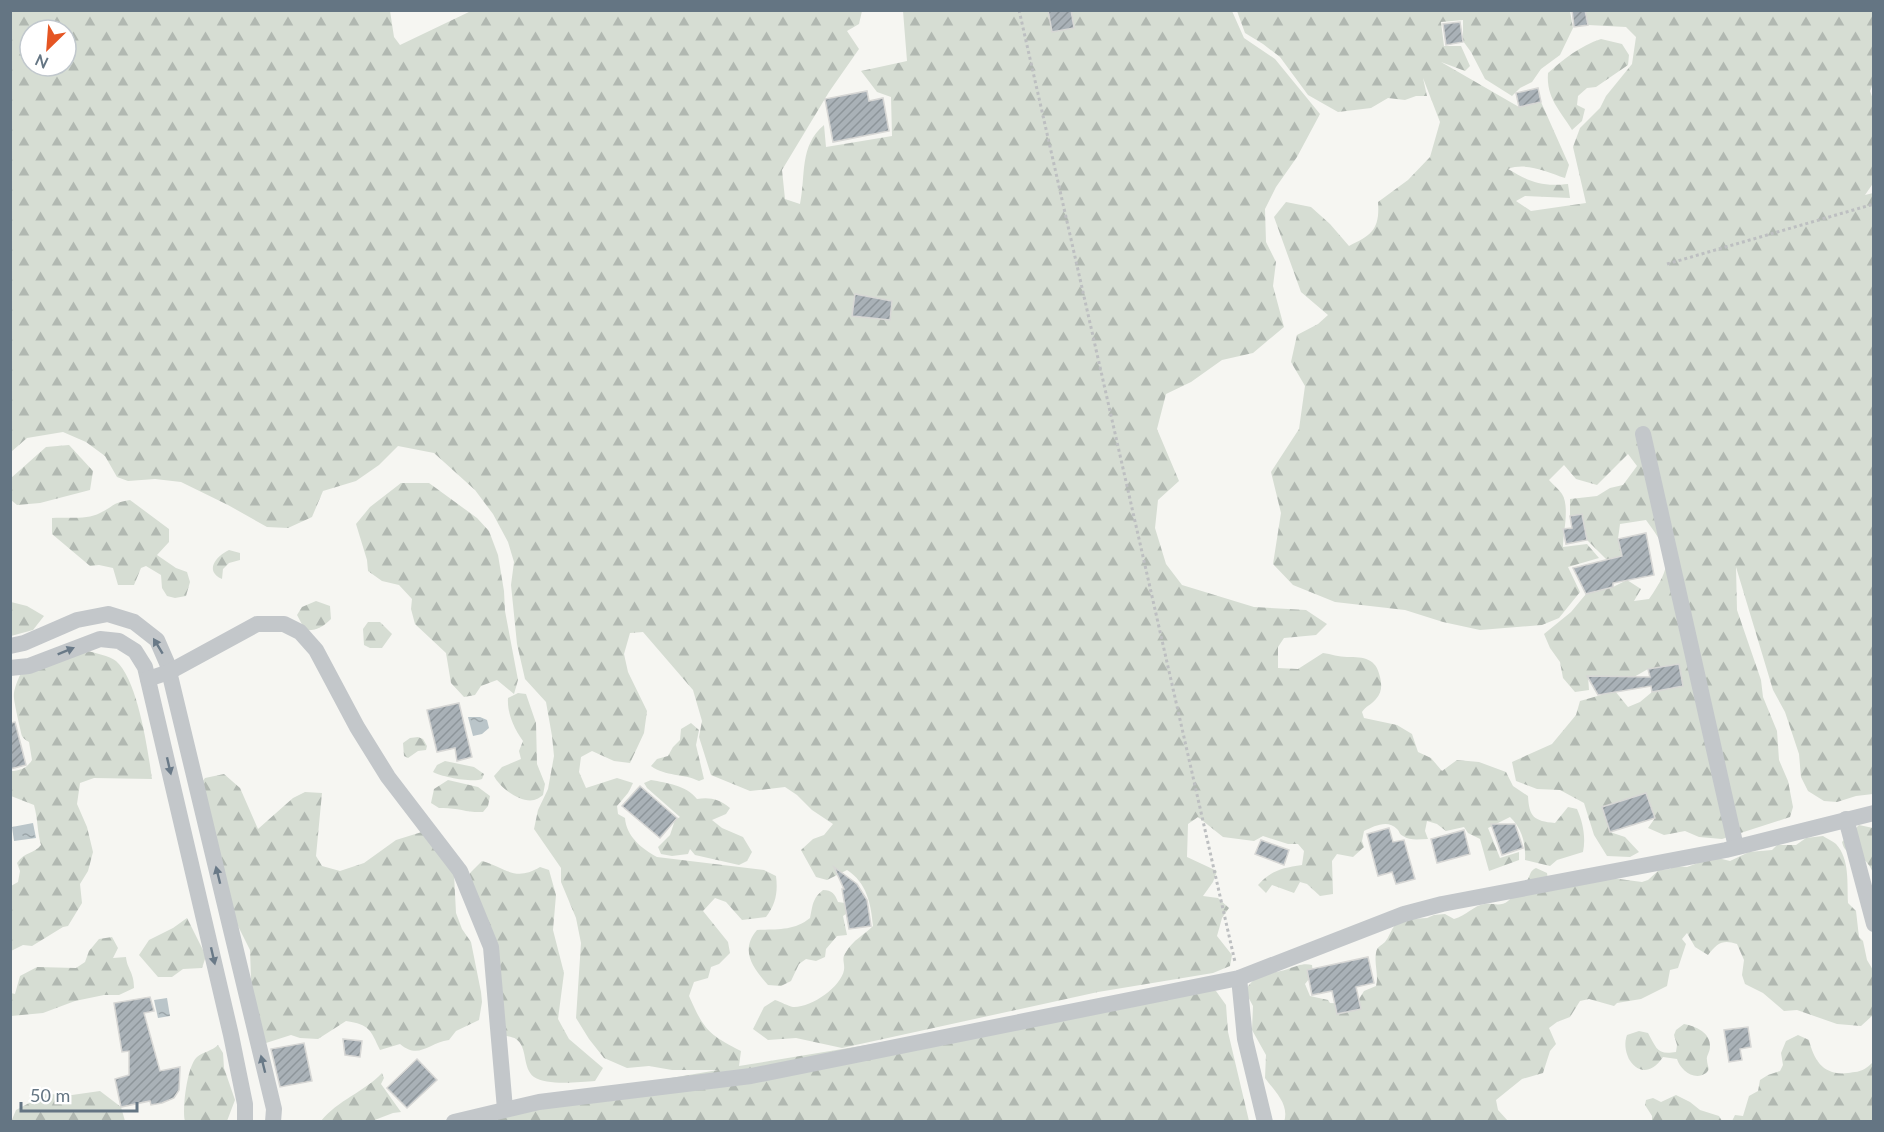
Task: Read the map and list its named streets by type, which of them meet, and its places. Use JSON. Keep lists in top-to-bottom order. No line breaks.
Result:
{"scale_bar":"50 m","north":"bottom left"}
